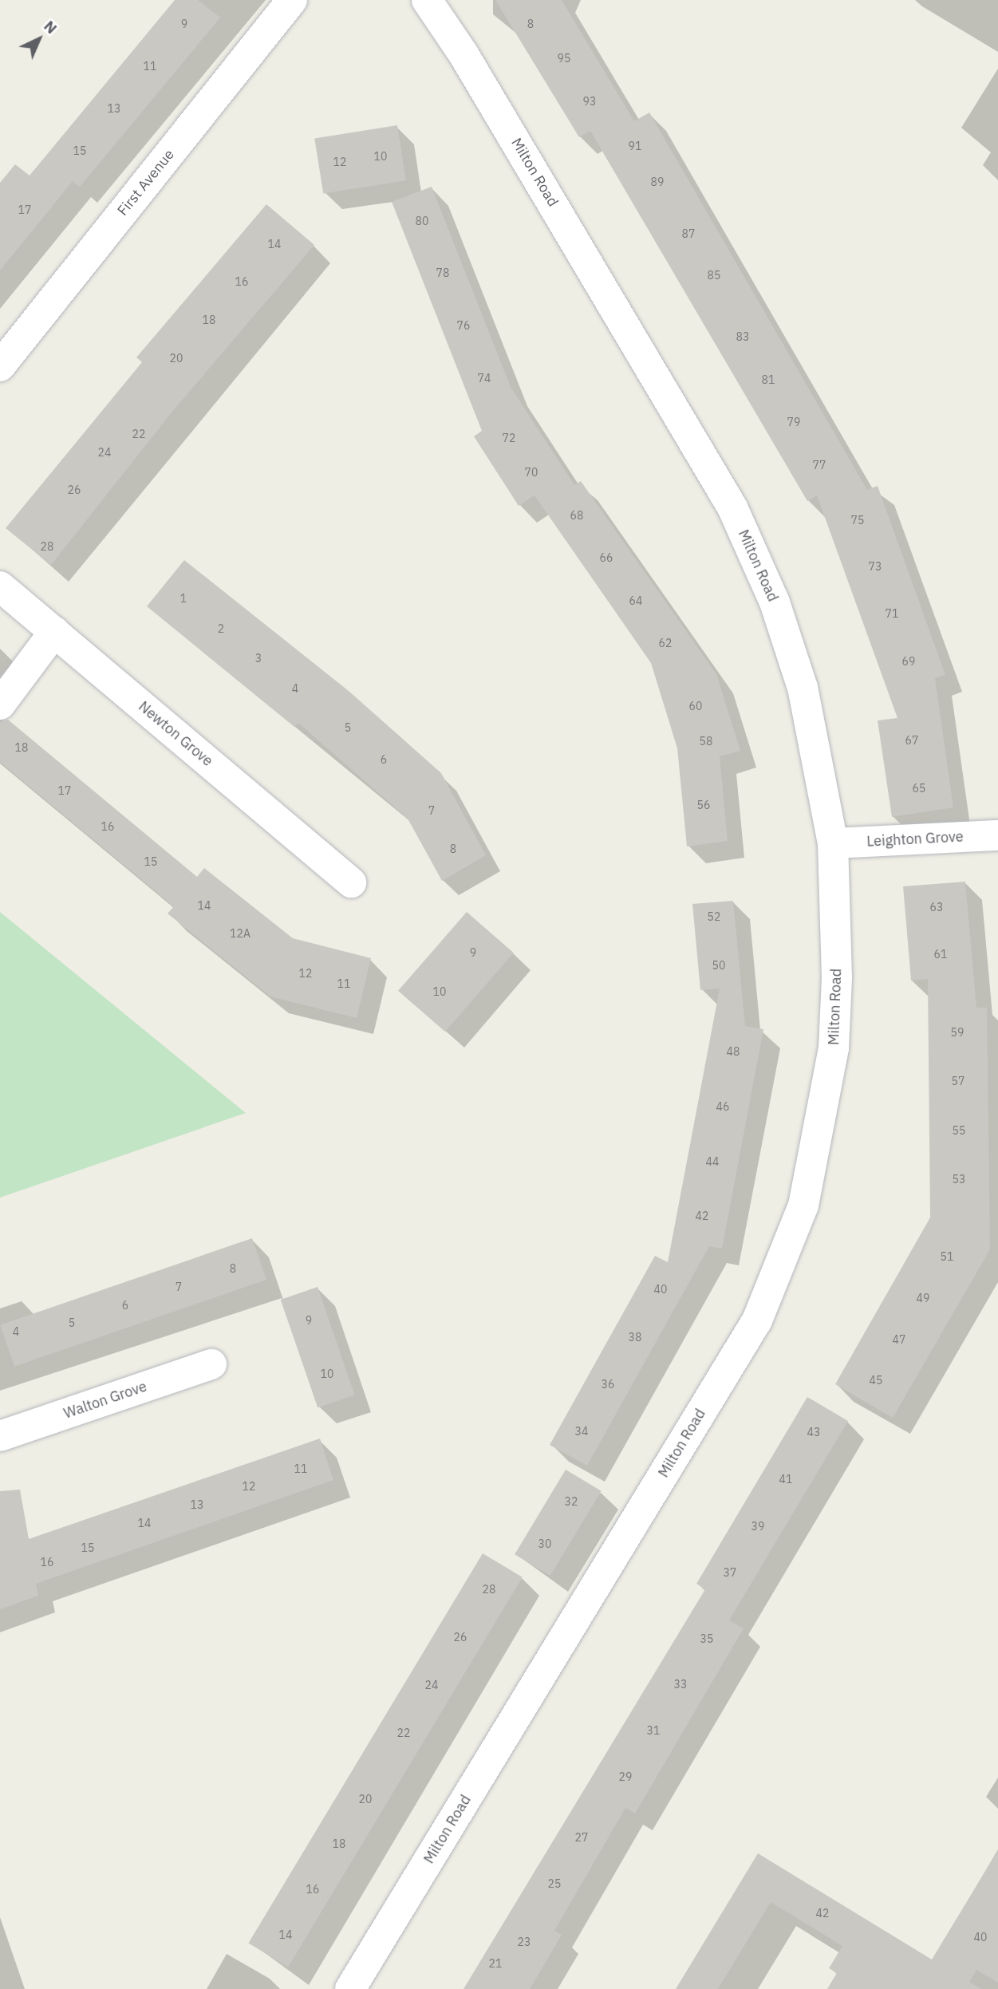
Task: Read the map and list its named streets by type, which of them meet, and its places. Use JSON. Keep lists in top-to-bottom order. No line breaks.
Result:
{"streets":{"street":["Milton Road","First Avenue","Newton Grove","Leighton Grove","Walton Grove"]},"crossings":[["Milton Road","Leighton Grove"]],"house_numbers":["9","8","95","11","93","13","91","15","10","12","89","17","80","87","14","78","85","16","18","76","83","20","74","81","79","22","72","24","77","70","26","68","75","28","66","73","1","64","71","2","62","3","69","4","60","5","67","58","18","6","65","17","56","7","16","8","15","14","63","52","12A","9","61","50","12","11","10","59","48","57","46","55","44","53","42","51","8","7","40","49","6","9","5","4","38","47","10","45","36","34","43","11","41","12","32","13","14","39","30","15","16","37","28","26","35","33","24","31","22","29","20","27","18","25","16","42","14","40","23","21"],"north":"top right"}
